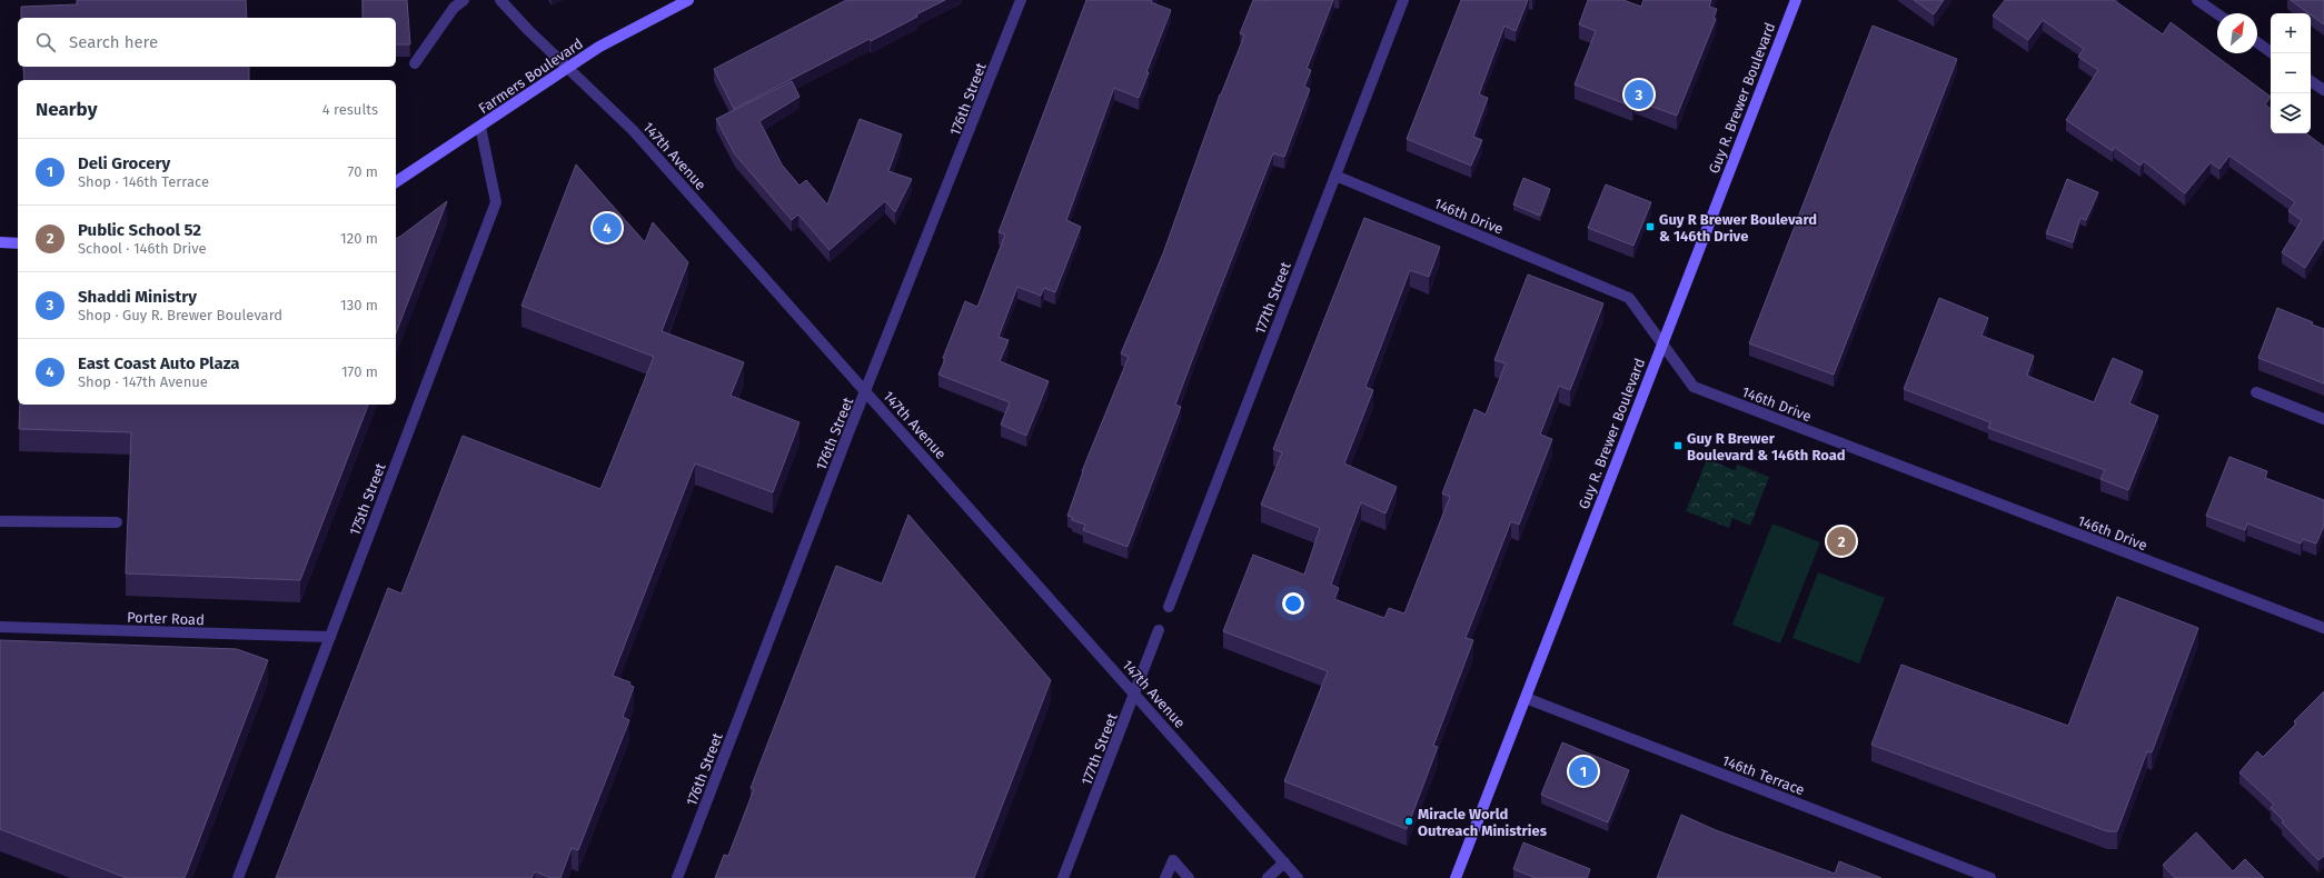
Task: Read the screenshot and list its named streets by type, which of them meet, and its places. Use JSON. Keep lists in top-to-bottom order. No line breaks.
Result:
{"streets":{"main road":["Farmers Boulevard","Guy R. Brewer Boulevard"],"street":["176th Street","147th Avenue","146th Drive","177th Street","175th Street","Porter Road","146th Terrace"]},"crossings":[["Farmers Boulevard","147th Avenue"],["Farmers Boulevard","175th Street"],["Guy R. Brewer Boulevard","146th Drive"],["Guy R. Brewer Boulevard","146th Terrace"],["176th Street","147th Avenue"],["147th Avenue","177th Street"],["146th Drive","177th Street"],["175th Street","Porter Road"]],"places":{"transit":["Guy R Brewer Boulevard & 146th Drive","Guy R Brewer Boulevard & 146th Road"],"other":["Miracle World Outreach Ministries"]},"north":"top right","page":{"map_buttons":["+","−"],"search":"Search here","pins":["3","4","2","1"],"heading":["Nearby","4 results"],"list":[{"mark":"1","name":"Deli Grocery","note":"Shop · 146th Terrace","value":"70 m"},{"mark":"2","name":"Public School 52","note":"School · 146th Drive","value":"120 m"},{"mark":"3","name":"Shaddi Ministry","note":"Shop · Guy R. Brewer Boulevard","value":"130 m"},{"mark":"4","name":"East Coast Auto Plaza","note":"Shop · 147th Avenue","value":"170 m"}]}}
